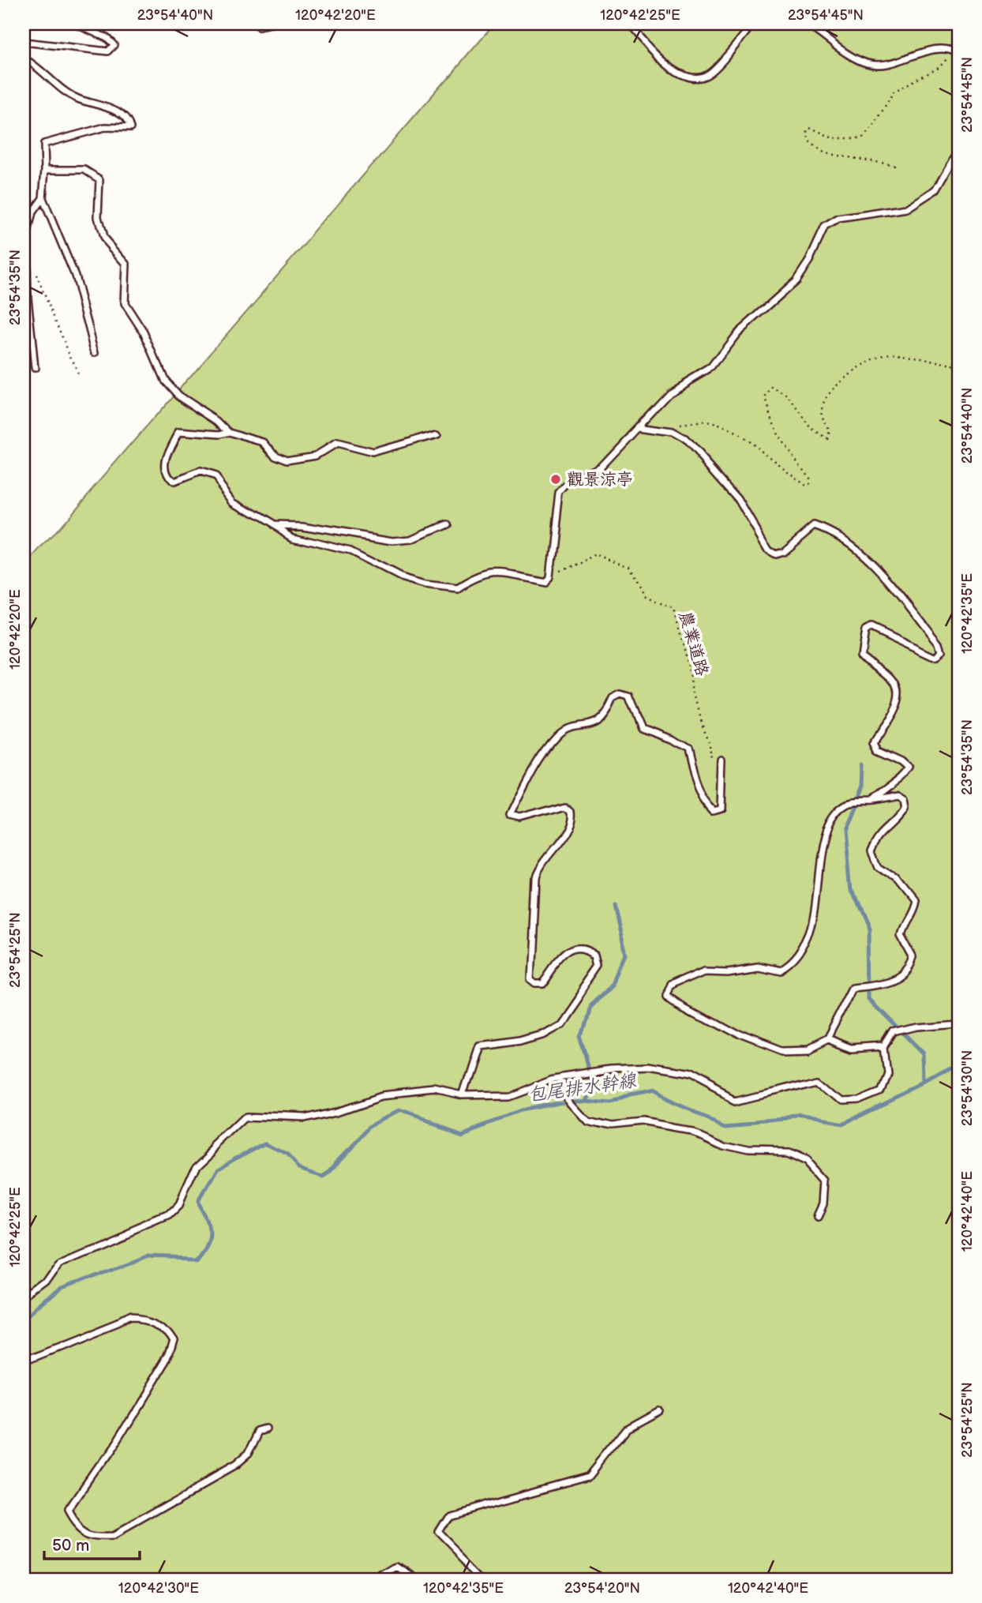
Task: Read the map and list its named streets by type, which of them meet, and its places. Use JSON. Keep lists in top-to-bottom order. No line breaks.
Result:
{"streets":{"path":["農業道路"]},"water":["包尾排水幹線"],"places":["觀景涼亭"],"scale_bar":"50 m","coordinates":["23°54'40\"N","120°42'20\"E","120°42'25\"E","23°54'45\"N","23°54'35\"N","120°42'35\"E","23°54'25\"N","23°54'30\"N","120°42'40\"E","120°42'30\"E","23°54'20\"N"]}
